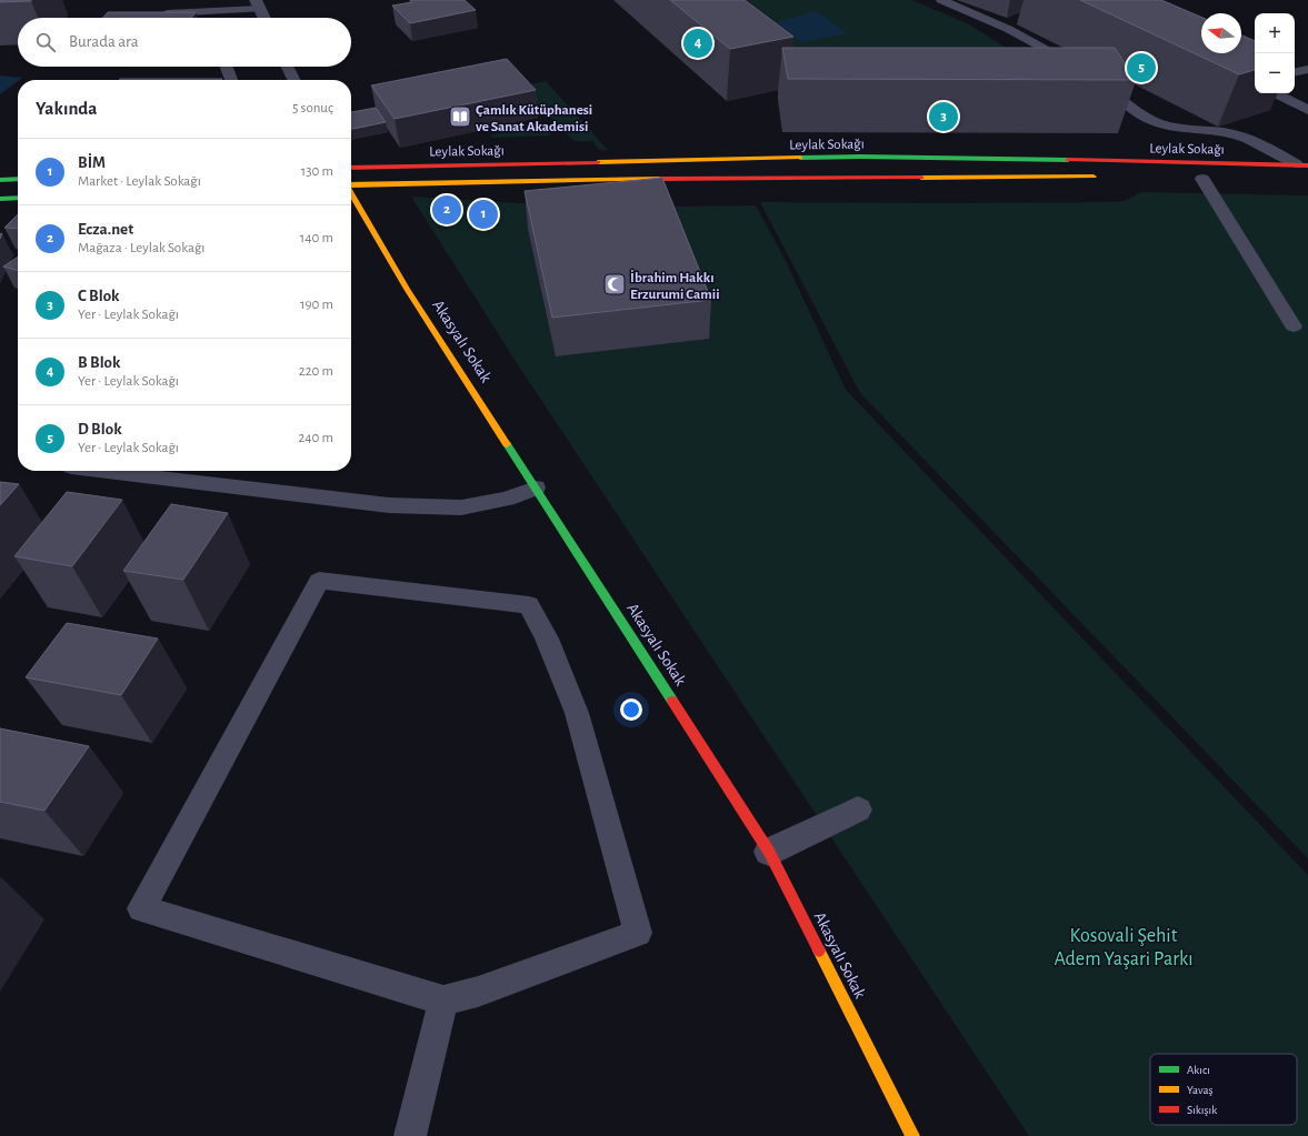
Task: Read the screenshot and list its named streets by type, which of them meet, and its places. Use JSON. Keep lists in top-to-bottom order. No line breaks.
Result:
{"streets":{"street":["Leylak Sokağı","Akasyalı Sokak"]},"parks":["Kosovali Şehit Adem Yaşari Parkı"],"places":{"library":["Çamlık Kütüphanesi ve Sanat Akademisi"],"mosque":["İbrahim Hakkı Erzurumi Camii"]},"legend":["Akıcı","Yavaş","Sıkışık"],"north":"left","page":{"map_buttons":["+","−"],"search":"Burada ara","pins":["4","5","3","2","1"],"heading":["Yakında","5 sonuç"],"list":[{"mark":"1","name":"BİM","note":"Market · Leylak Sokağı","value":"130 m"},{"mark":"2","name":"Ecza.net","note":"Mağaza · Leylak Sokağı","value":"140 m"},{"mark":"3","name":"C Blok","note":"Yer · Leylak Sokağı","value":"190 m"},{"mark":"4","name":"B Blok","note":"Yer · Leylak Sokağı","value":"220 m"},{"mark":"5","name":"D Blok","note":"Yer · Leylak Sokağı","value":"240 m"}]}}
